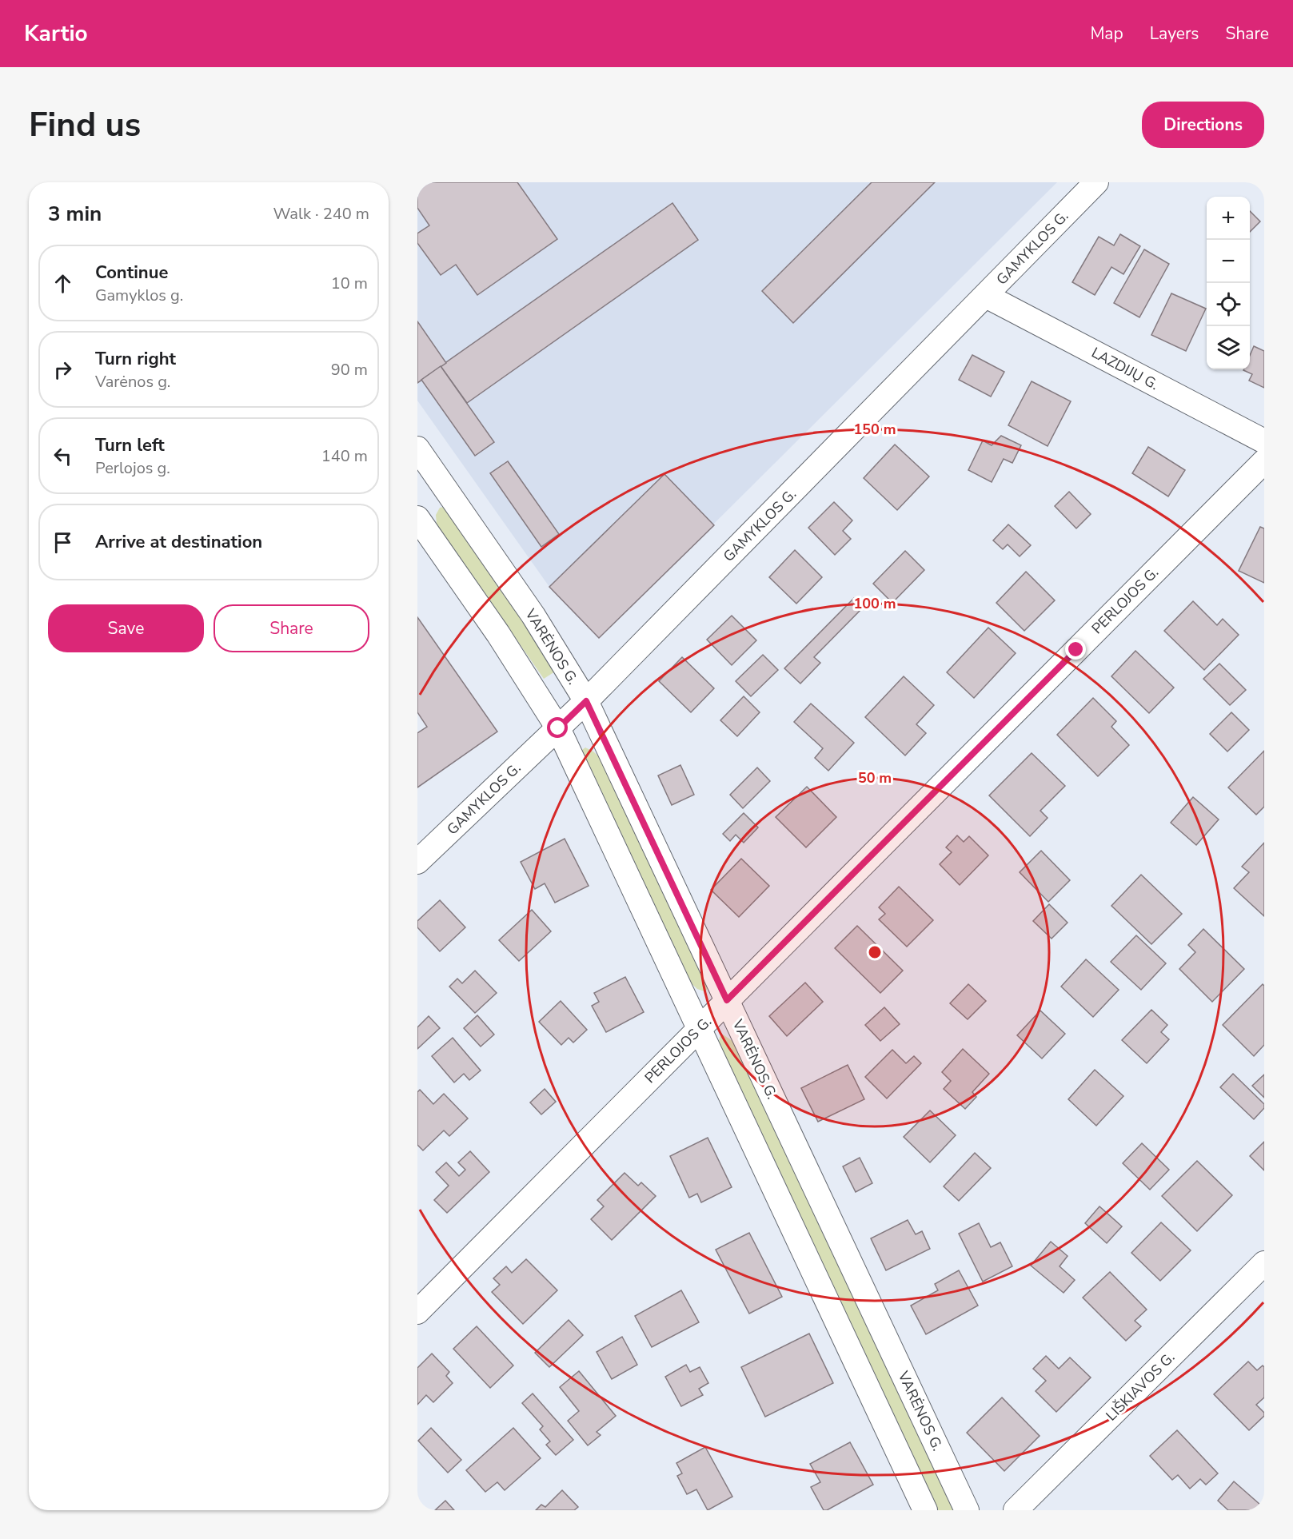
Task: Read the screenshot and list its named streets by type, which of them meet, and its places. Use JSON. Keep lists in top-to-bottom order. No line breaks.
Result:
{"streets":{"street":["GAMYKLOS G.","LAZDIJŲ G.","PERLOJOS G.","VARĖNOS G.","LIŠKIAVOS G."]},"crossings":[["GAMYKLOS G.","LAZDIJŲ G."],["GAMYKLOS G.","VARĖNOS G."],["PERLOJOS G.","VARĖNOS G."]],"page":{"header":"Kartio","nav":["Map","Layers","Share"],"buttons":["Directions",["Save","Share"]],"title":"Find us","heading":["3 min","Walk · 240 m"],"map_buttons":["+","−"],"list":[["Continue","Gamyklos g.","10 m"],["Turn right","Varėnos g.","90 m"],["Turn left","Perlojos g.","140 m"],"Arrive at destination"]},"rings":["150 m","100 m","50 m"]}
